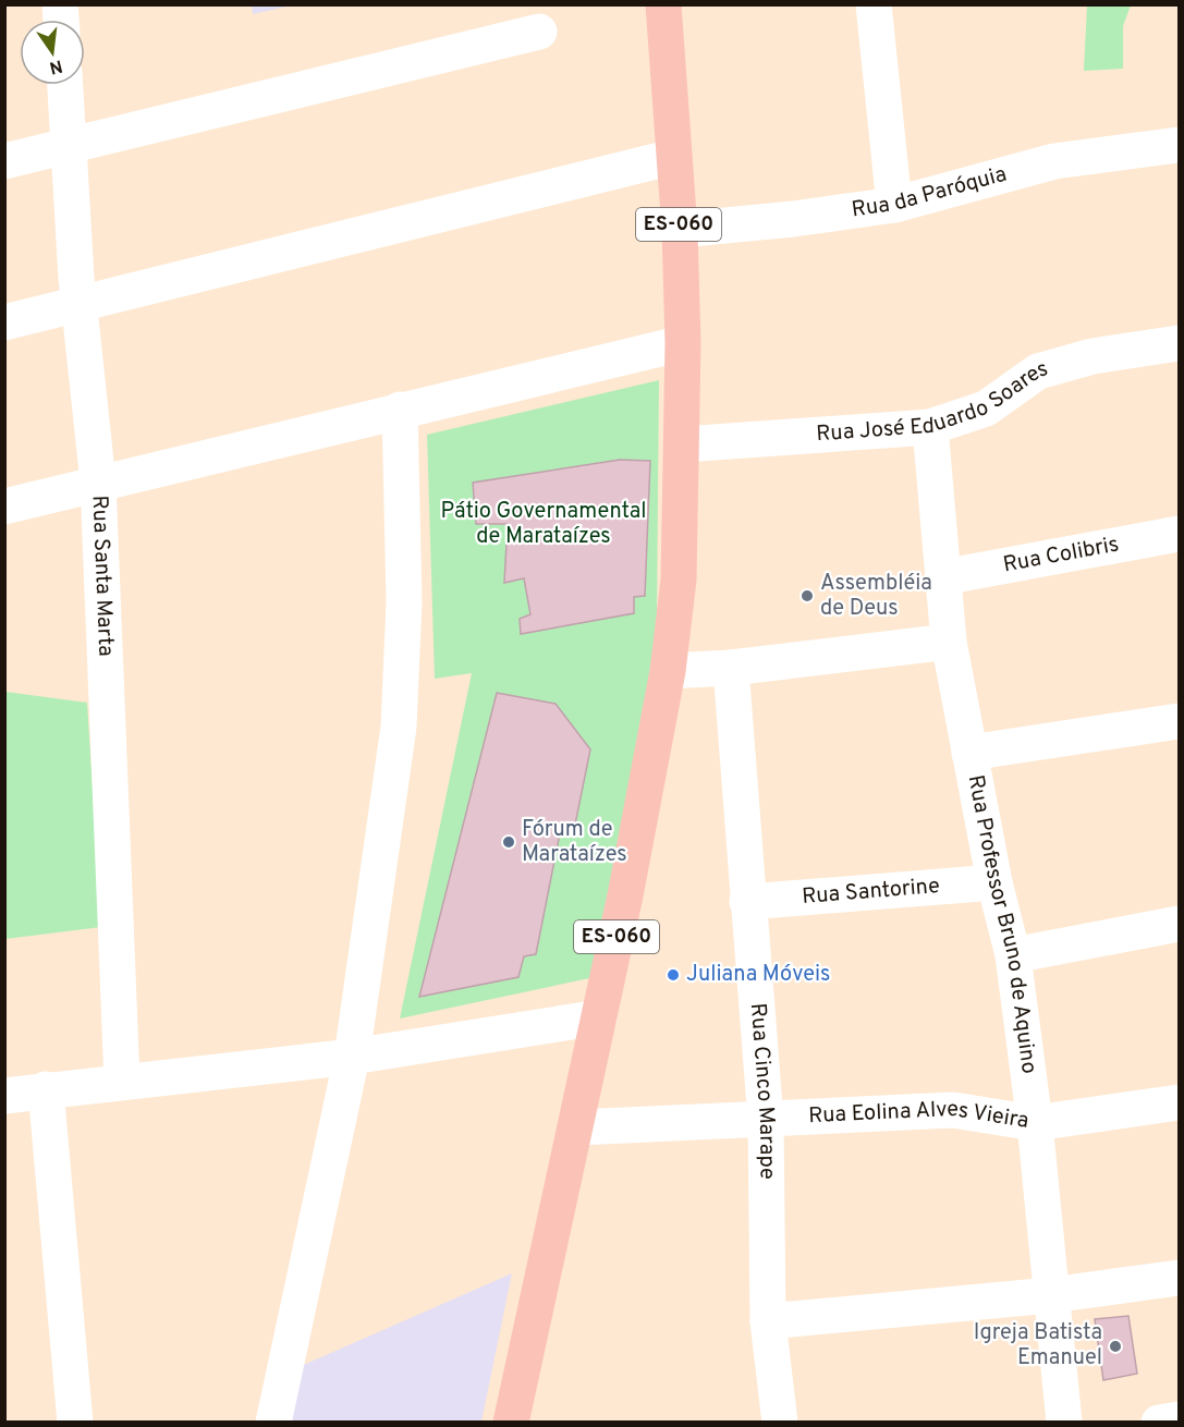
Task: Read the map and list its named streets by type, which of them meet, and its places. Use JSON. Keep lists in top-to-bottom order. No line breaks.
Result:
{"streets":{"main road":["ES-060"],"street":["Rua da Paróquia","Rua José Eduardo Soares","Rua Colibris","Rua Santa Marta","Rua Santorine","Rua Professor Bruno de Aquino","Rua Cinco Marape","Rua Eolina Alves Vieira"]},"crossings":[["Rua da Paróquia","ES-060"],["ES-060","Rua José Eduardo Soares"],["ES-060","Rua Eolina Alves Vieira"],["Rua José Eduardo Soares","Rua Professor Bruno de Aquino"],["Rua Colibris","Rua Professor Bruno de Aquino"],["Rua Santorine","Rua Professor Bruno de Aquino"],["Rua Santorine","Rua Cinco Marape"],["Rua Professor Bruno de Aquino","Rua Eolina Alves Vieira"],["Rua Cinco Marape","Rua Eolina Alves Vieira"]],"parks":["Pátio Governamental de Marataízes"],"places":["Assembléia de Deus","Fórum de Marataízes","Juliana Móveis","Igreja Batista Emanuel"],"north":"bottom"}
